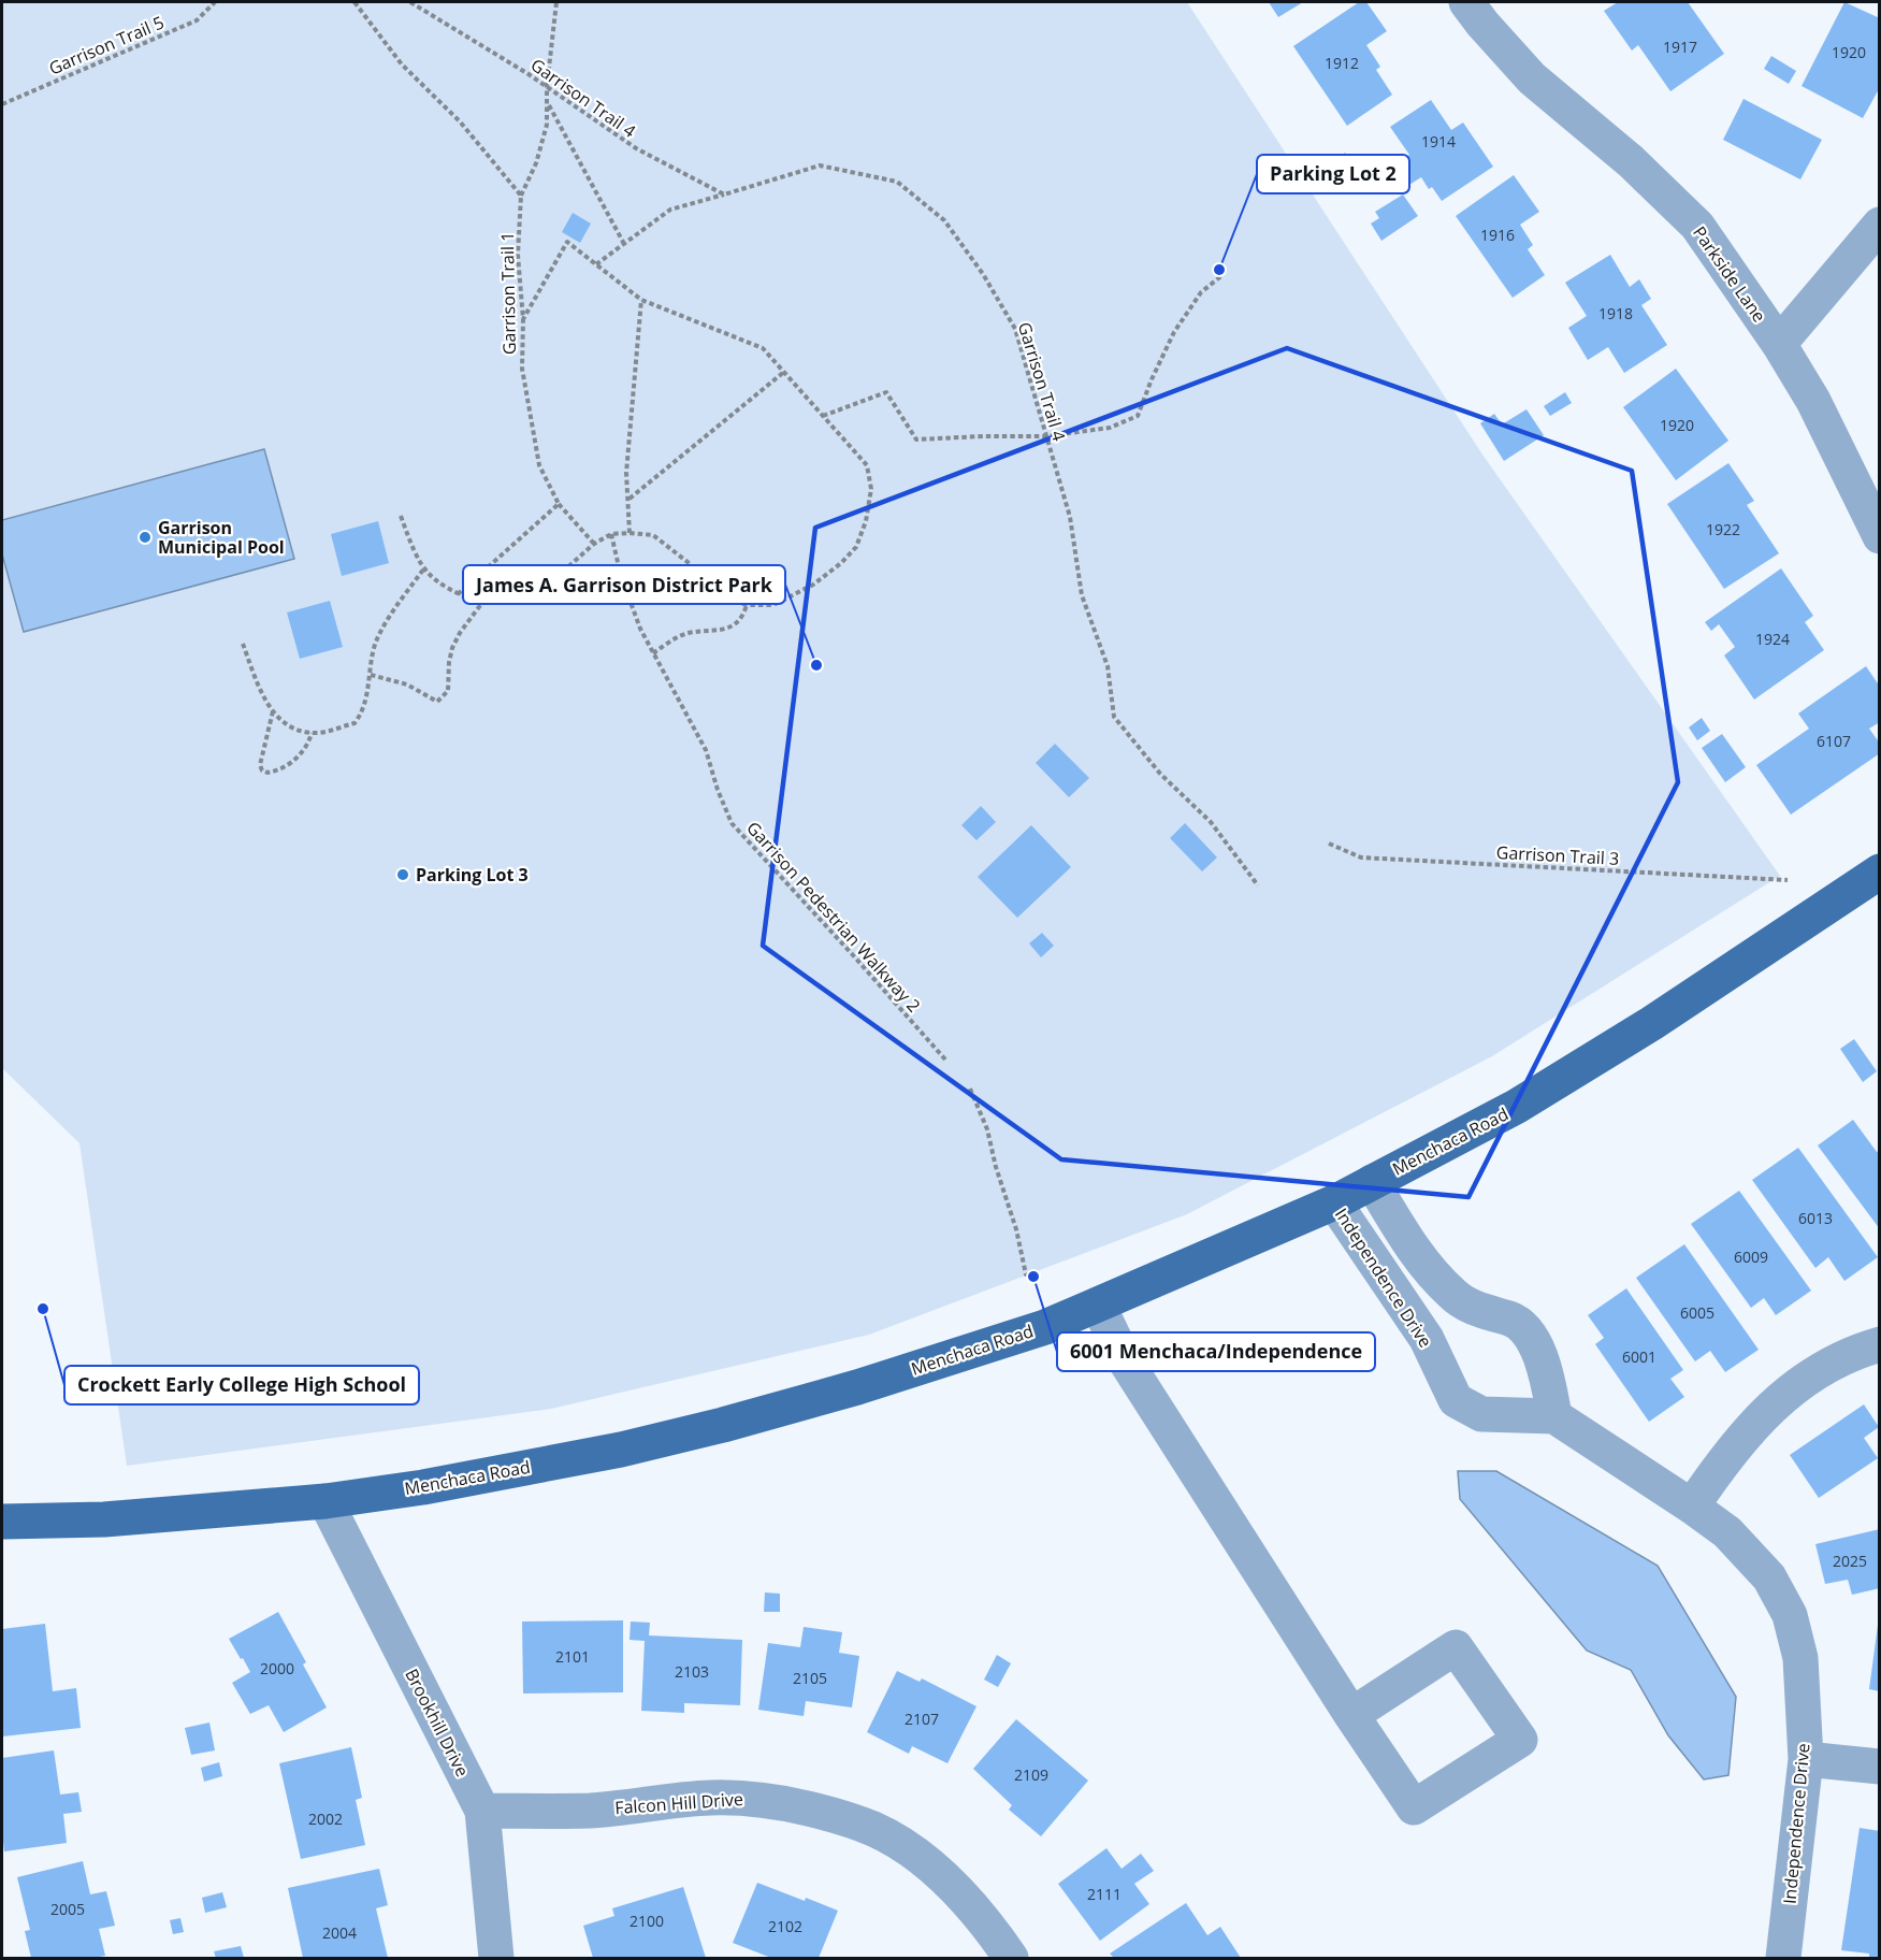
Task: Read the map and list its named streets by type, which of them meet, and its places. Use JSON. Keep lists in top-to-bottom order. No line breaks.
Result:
{"streets":{"main road":["Menchaca Road"],"street":["Parkside Lane","Independence Drive","Brookhill Drive","Falcon Hill Drive"],"path":["Garrison Trail 5","Garrison Trail 4","Garrison Trail 1","Garrison Trail 3","Garrison Pedestrian Walkway 2"]},"crossings":[["Menchaca Road","Independence Drive"],["Menchaca Road","Brookhill Drive"],["Brookhill Drive","Falcon Hill Drive"]],"places":["Parking Lot 2","Garrison Municipal Pool","James A. Garrison District Park","Parking Lot 3","6001 Menchaca/Independence","Crockett Early College High School"],"house_numbers":["1917","1920","1912","1914","1916","1918","1920","1922","1924","6107","6013","6009","6005","6001","2025","2101","2000","2103","2105","2107","2109","2002","2111","2005","2100","2102","2004"]}
